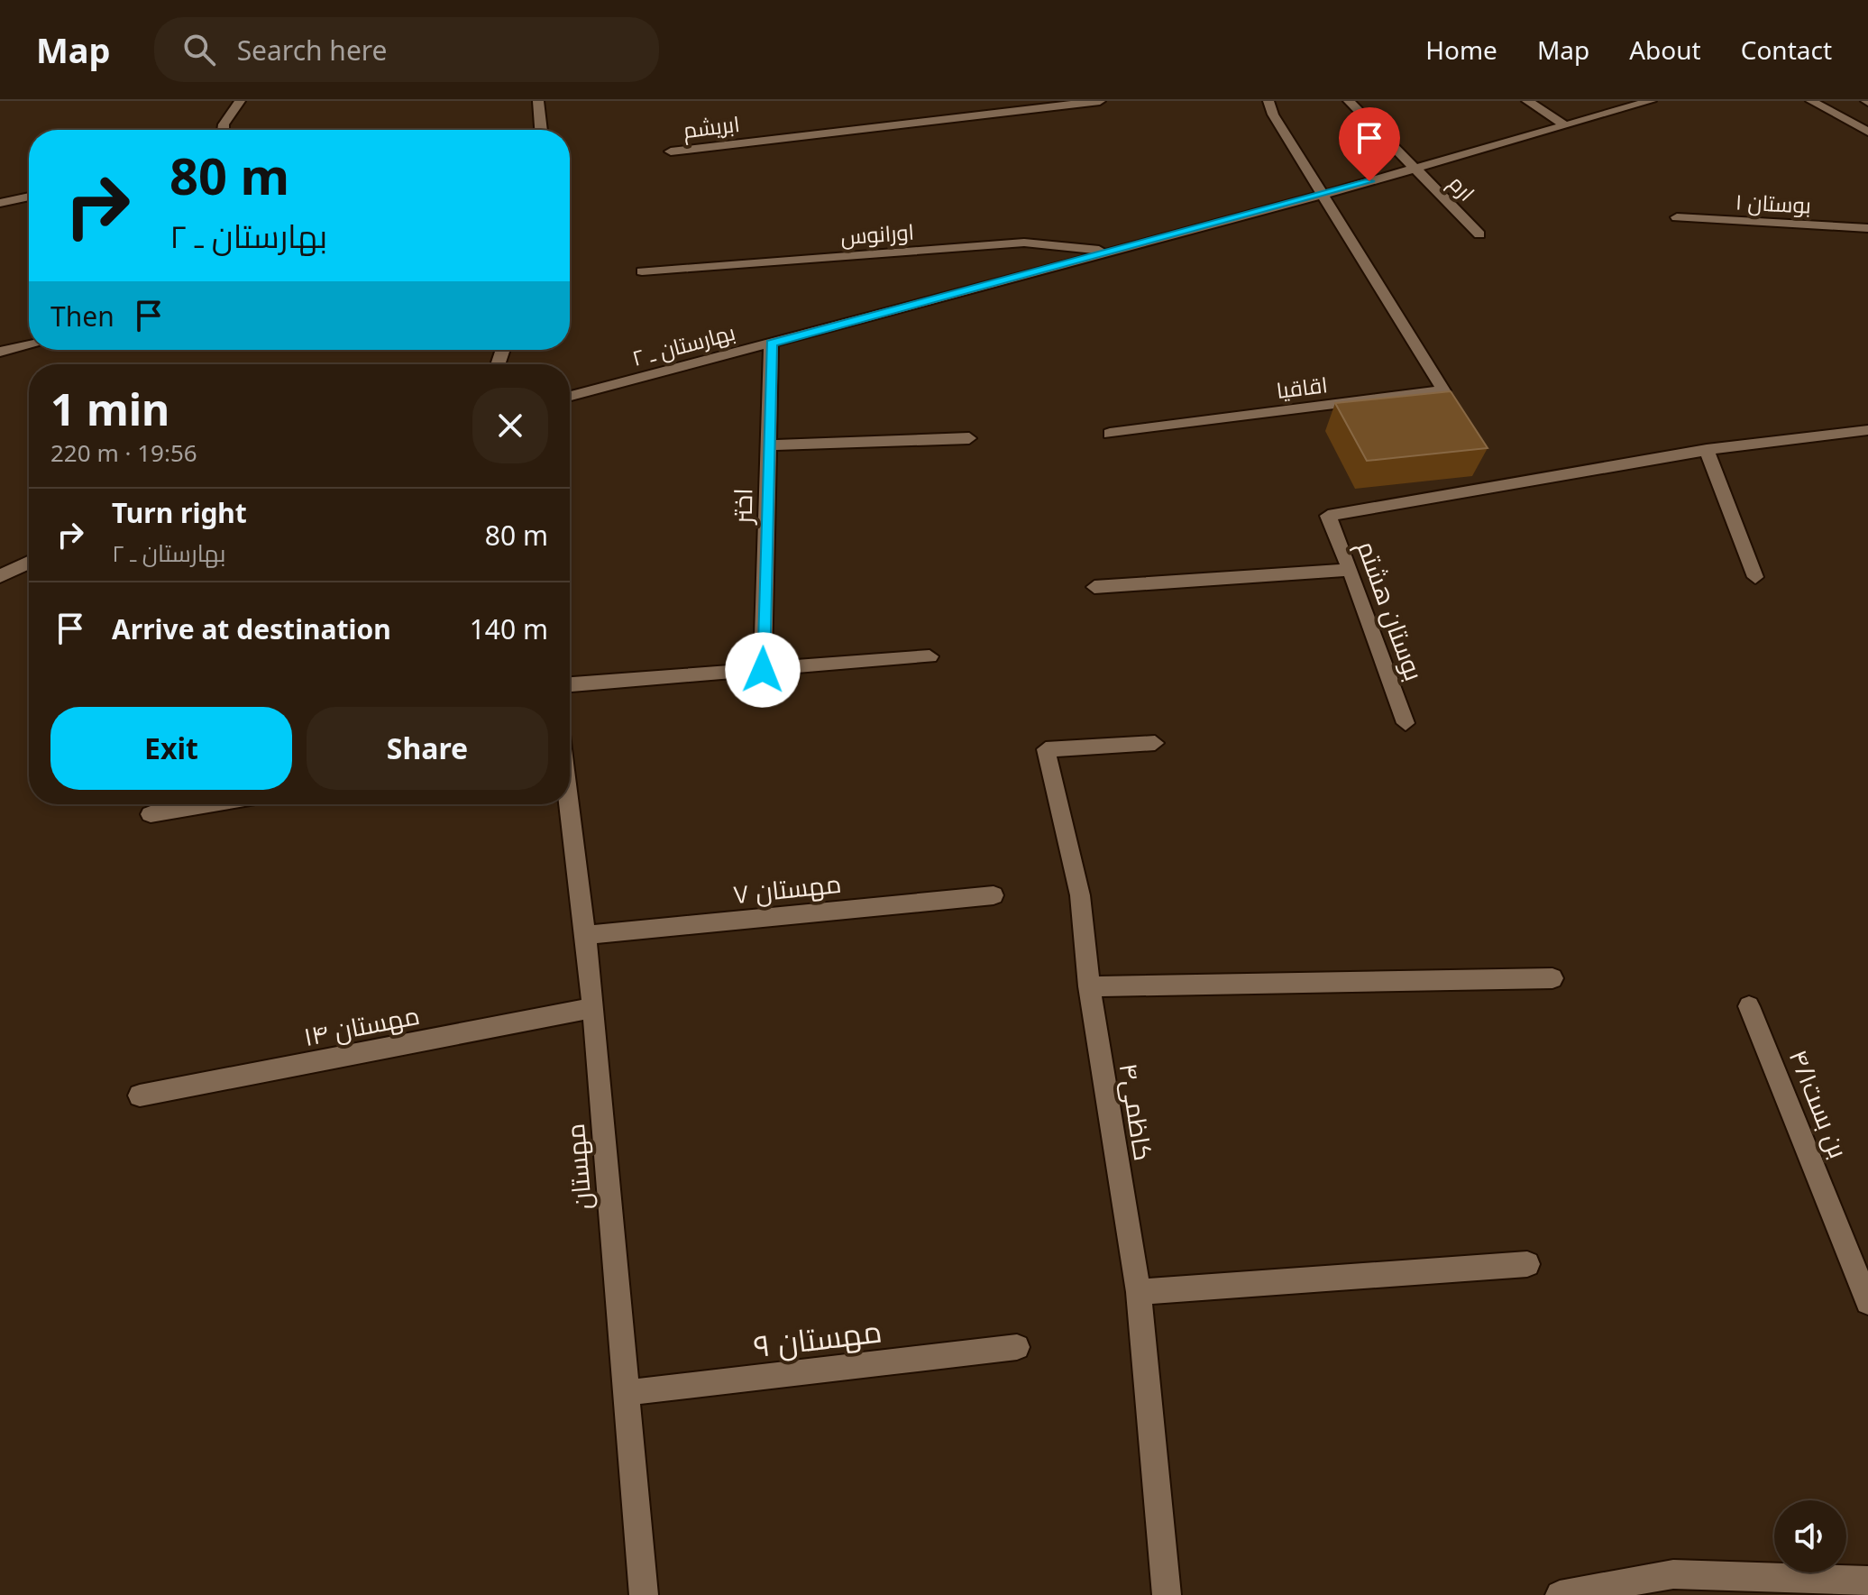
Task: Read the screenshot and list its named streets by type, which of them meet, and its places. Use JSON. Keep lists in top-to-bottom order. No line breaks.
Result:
{"streets":{"street":["ابریشم","ارم","بوستان ۱","اورانوس","بهارستان ـ ۲","اقاقیا","اختر","بوستان هشتم","مهستان ۷","مهستان ۱۴","بن بست۴/۱","کاظمی۴","مهستان","مهستان ۹"]},"crossings":[["ارم","بهارستان ـ ۲"],["اورانوس","بهارستان ـ ۲"],["بهارستان ـ ۲","اقاقیا"],["بهارستان ـ ۲","اختر"],["مهستان ۷","مهستان"],["مهستان ۱۴","مهستان"],["مهستان","مهستان ۹"]],"page":{"header":"Map","search":"Search here","nav":["Home","Map","About","Contact"],"turn":["80 m","بهارستان ـ ۲"],"then":"Then","heading":["1 min","220 m · 19:56"],"list":[{"name":"Turn right","note":"بهارستان ـ ۲","value":"80 m"},{"name":"Arrive at destination","value":"140 m"}],"buttons":["Exit","Share"]}}
